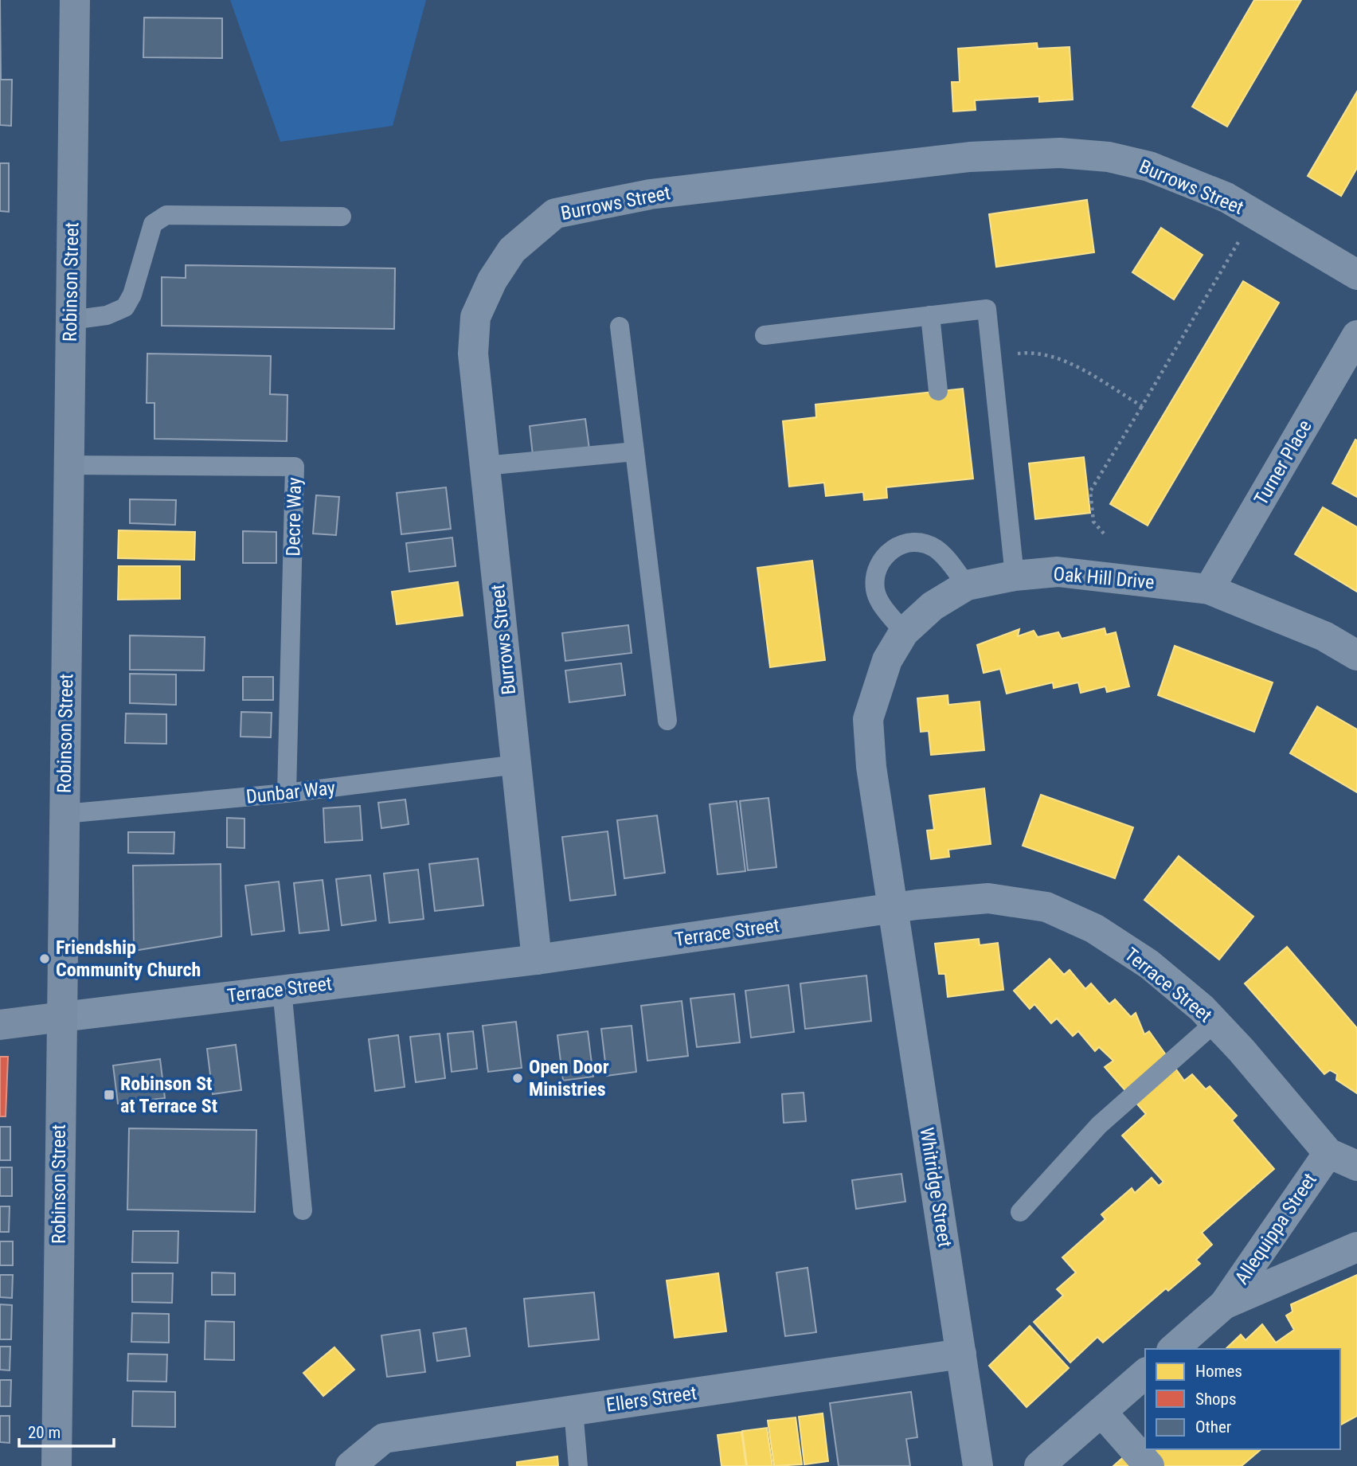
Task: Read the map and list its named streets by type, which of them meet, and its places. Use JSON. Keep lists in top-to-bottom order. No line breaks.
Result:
{"streets":{"street":["Burrows Street","Robinson Street","Turner Place","Oak Hill Drive","Terrace Street","Whitridge Street","Allequippa Street","Ellers Street"],"lane":["Decre Way","Dunbar Way"]},"crossings":[["Burrows Street","Dunbar Way"],["Burrows Street","Terrace Street"],["Robinson Street","Decre Way"],["Robinson Street","Dunbar Way"],["Robinson Street","Terrace Street"],["Turner Place","Oak Hill Drive"],["Decre Way","Dunbar Way"],["Oak Hill Drive","Terrace Street"],["Oak Hill Drive","Whitridge Street"],["Terrace Street","Whitridge Street"],["Terrace Street","Allequippa Street"],["Whitridge Street","Ellers Street"]],"places":{"other":["Friendship Community Church","Open Door Ministries"],"transit":["Robinson St at Terrace St"]},"legend":["Homes","Shops","Other"],"scale_bar":"20 m"}
